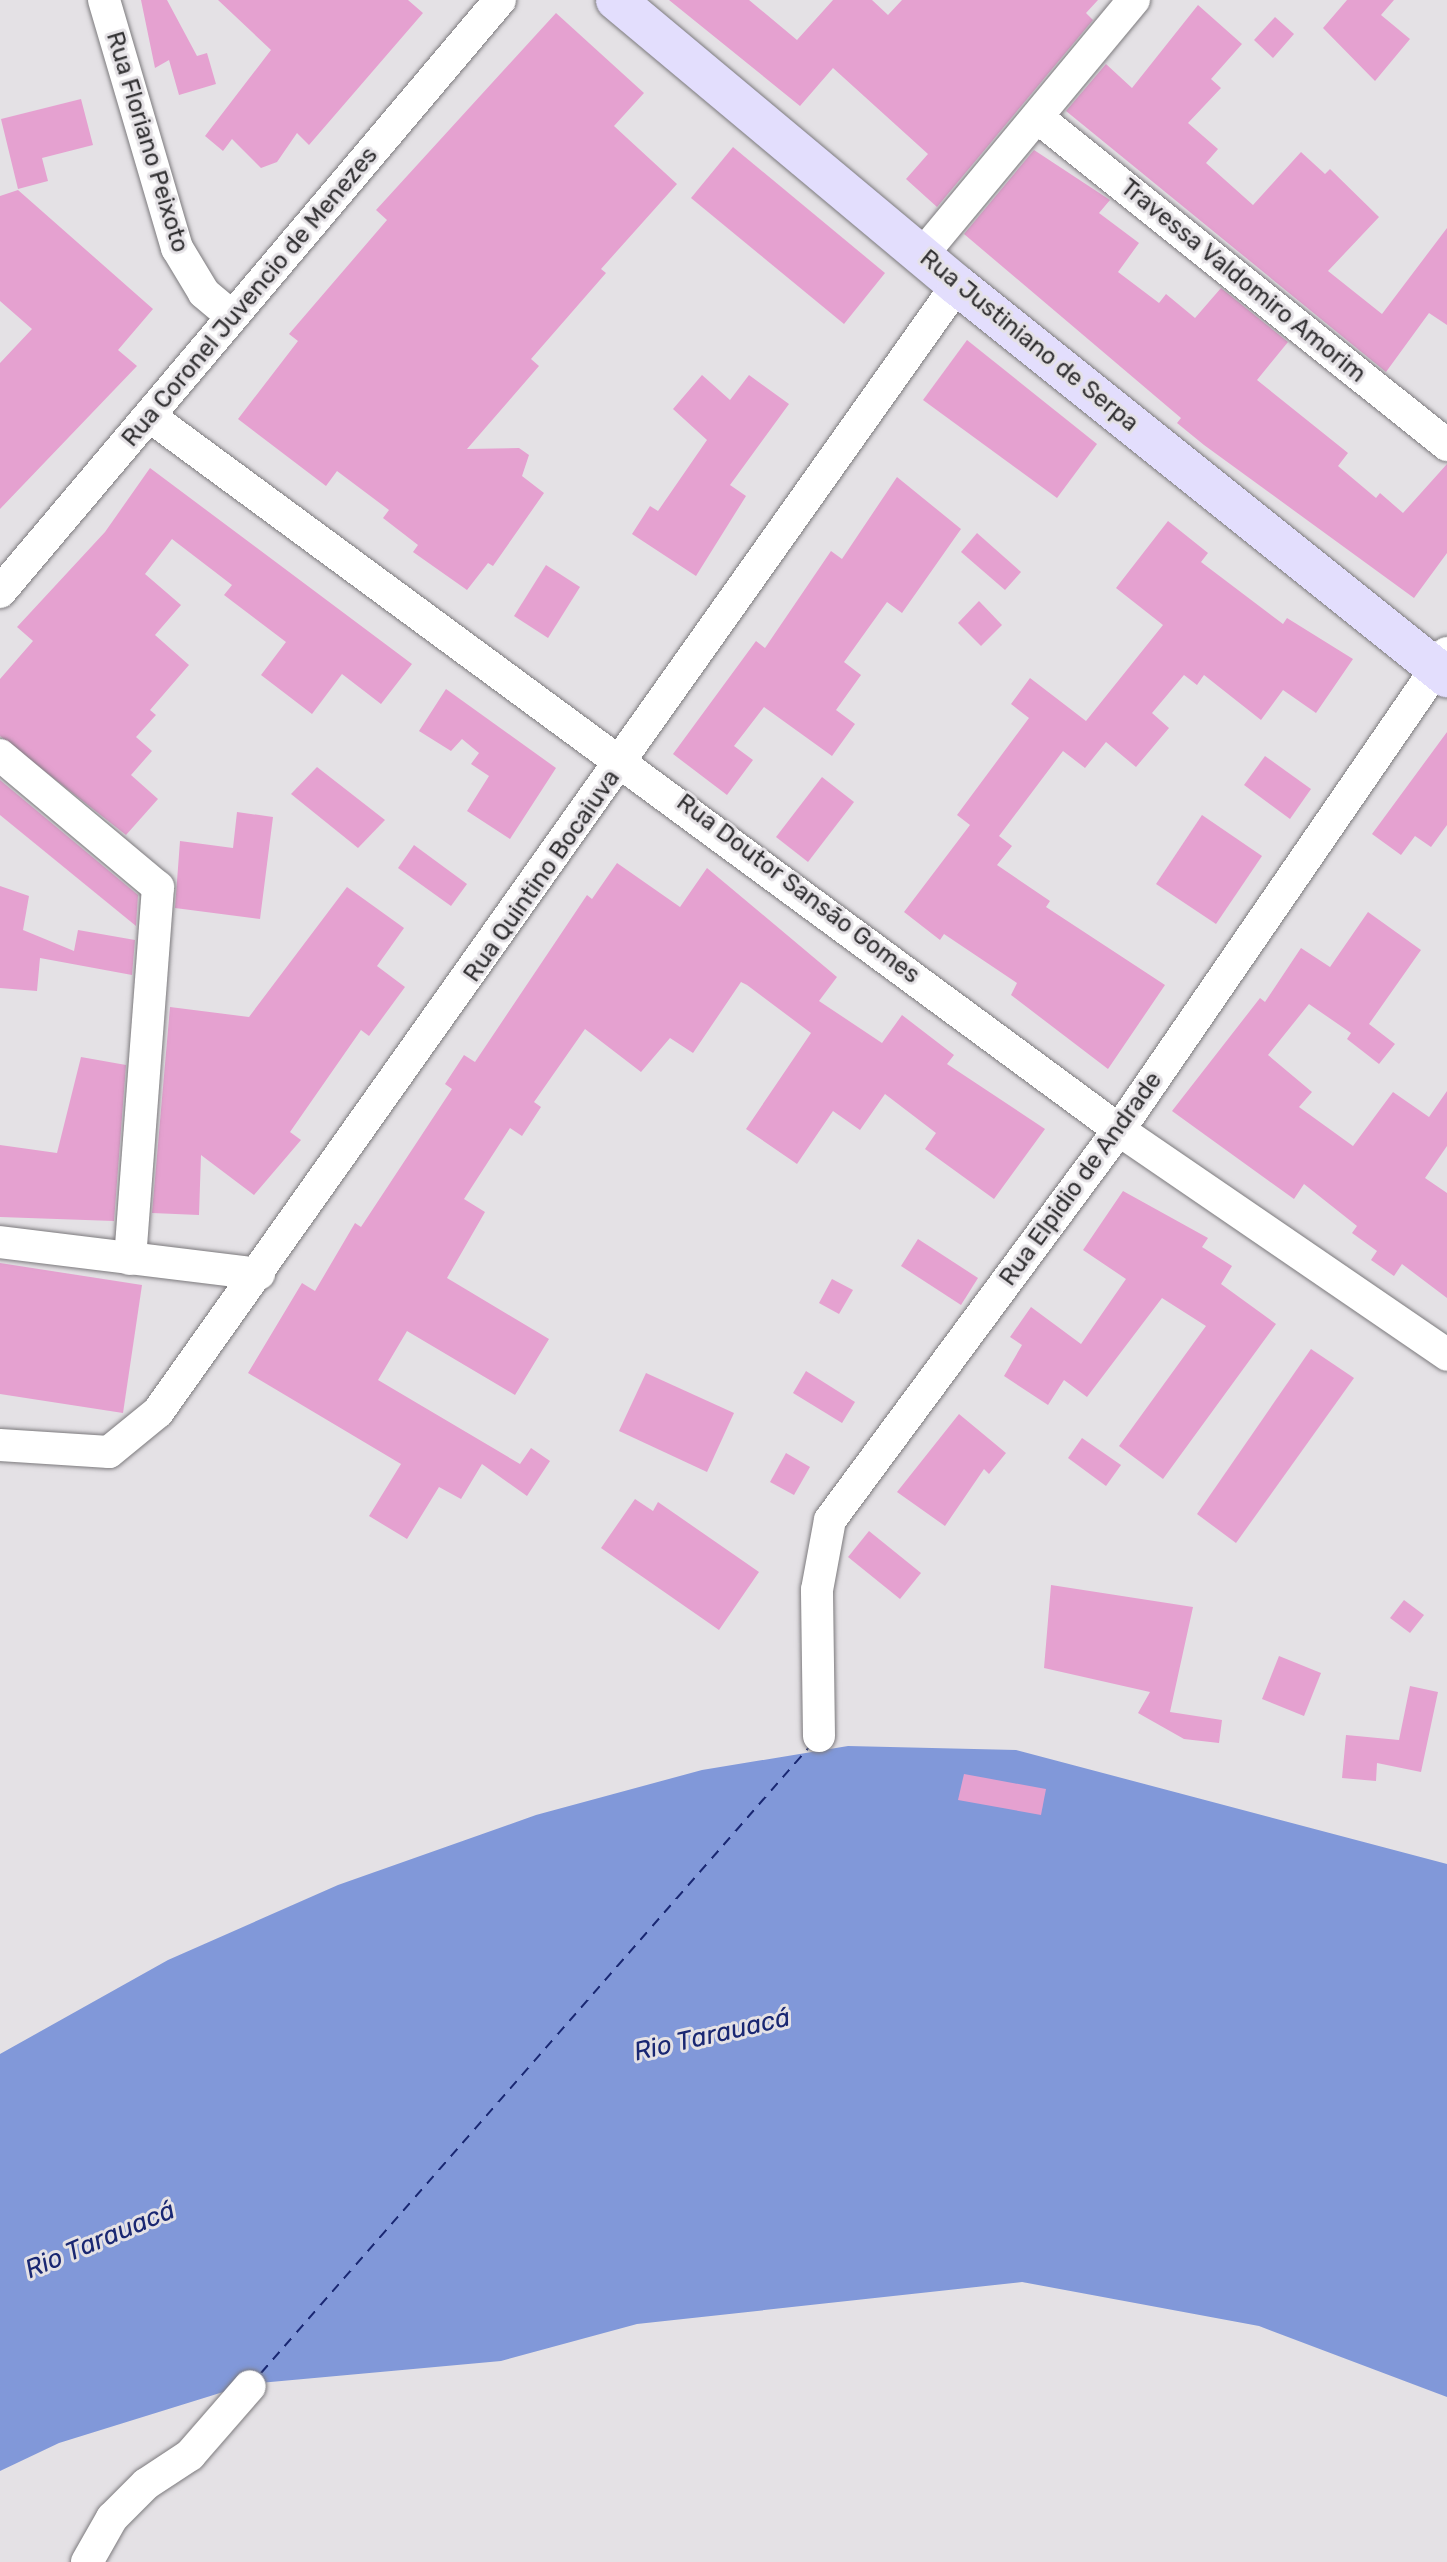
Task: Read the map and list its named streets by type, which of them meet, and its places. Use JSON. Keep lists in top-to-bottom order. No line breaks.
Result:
{"streets":{"main road":["Rua Justiniano de Serpa"],"street":["Rua Floriano Peixoto","Travessa Valdomiro Amorim","Rua Coronel Juvencio de Menezes","Rua Quintino Bocaiuva","Rua Doutor Sansão Gomes","Rua Elpidio de Andrade"]},"crossings":[["Rua Floriano Peixoto","Rua Coronel Juvencio de Menezes"],["Rua Coronel Juvencio de Menezes","Rua Doutor Sansão Gomes"],["Rua Justiniano de Serpa","Rua Quintino Bocaiuva"],["Rua Justiniano de Serpa","Rua Elpidio de Andrade"],["Rua Quintino Bocaiuva","Rua Doutor Sansão Gomes"],["Rua Doutor Sansão Gomes","Rua Elpidio de Andrade"]],"water":["Rio Tarauacá"]}
